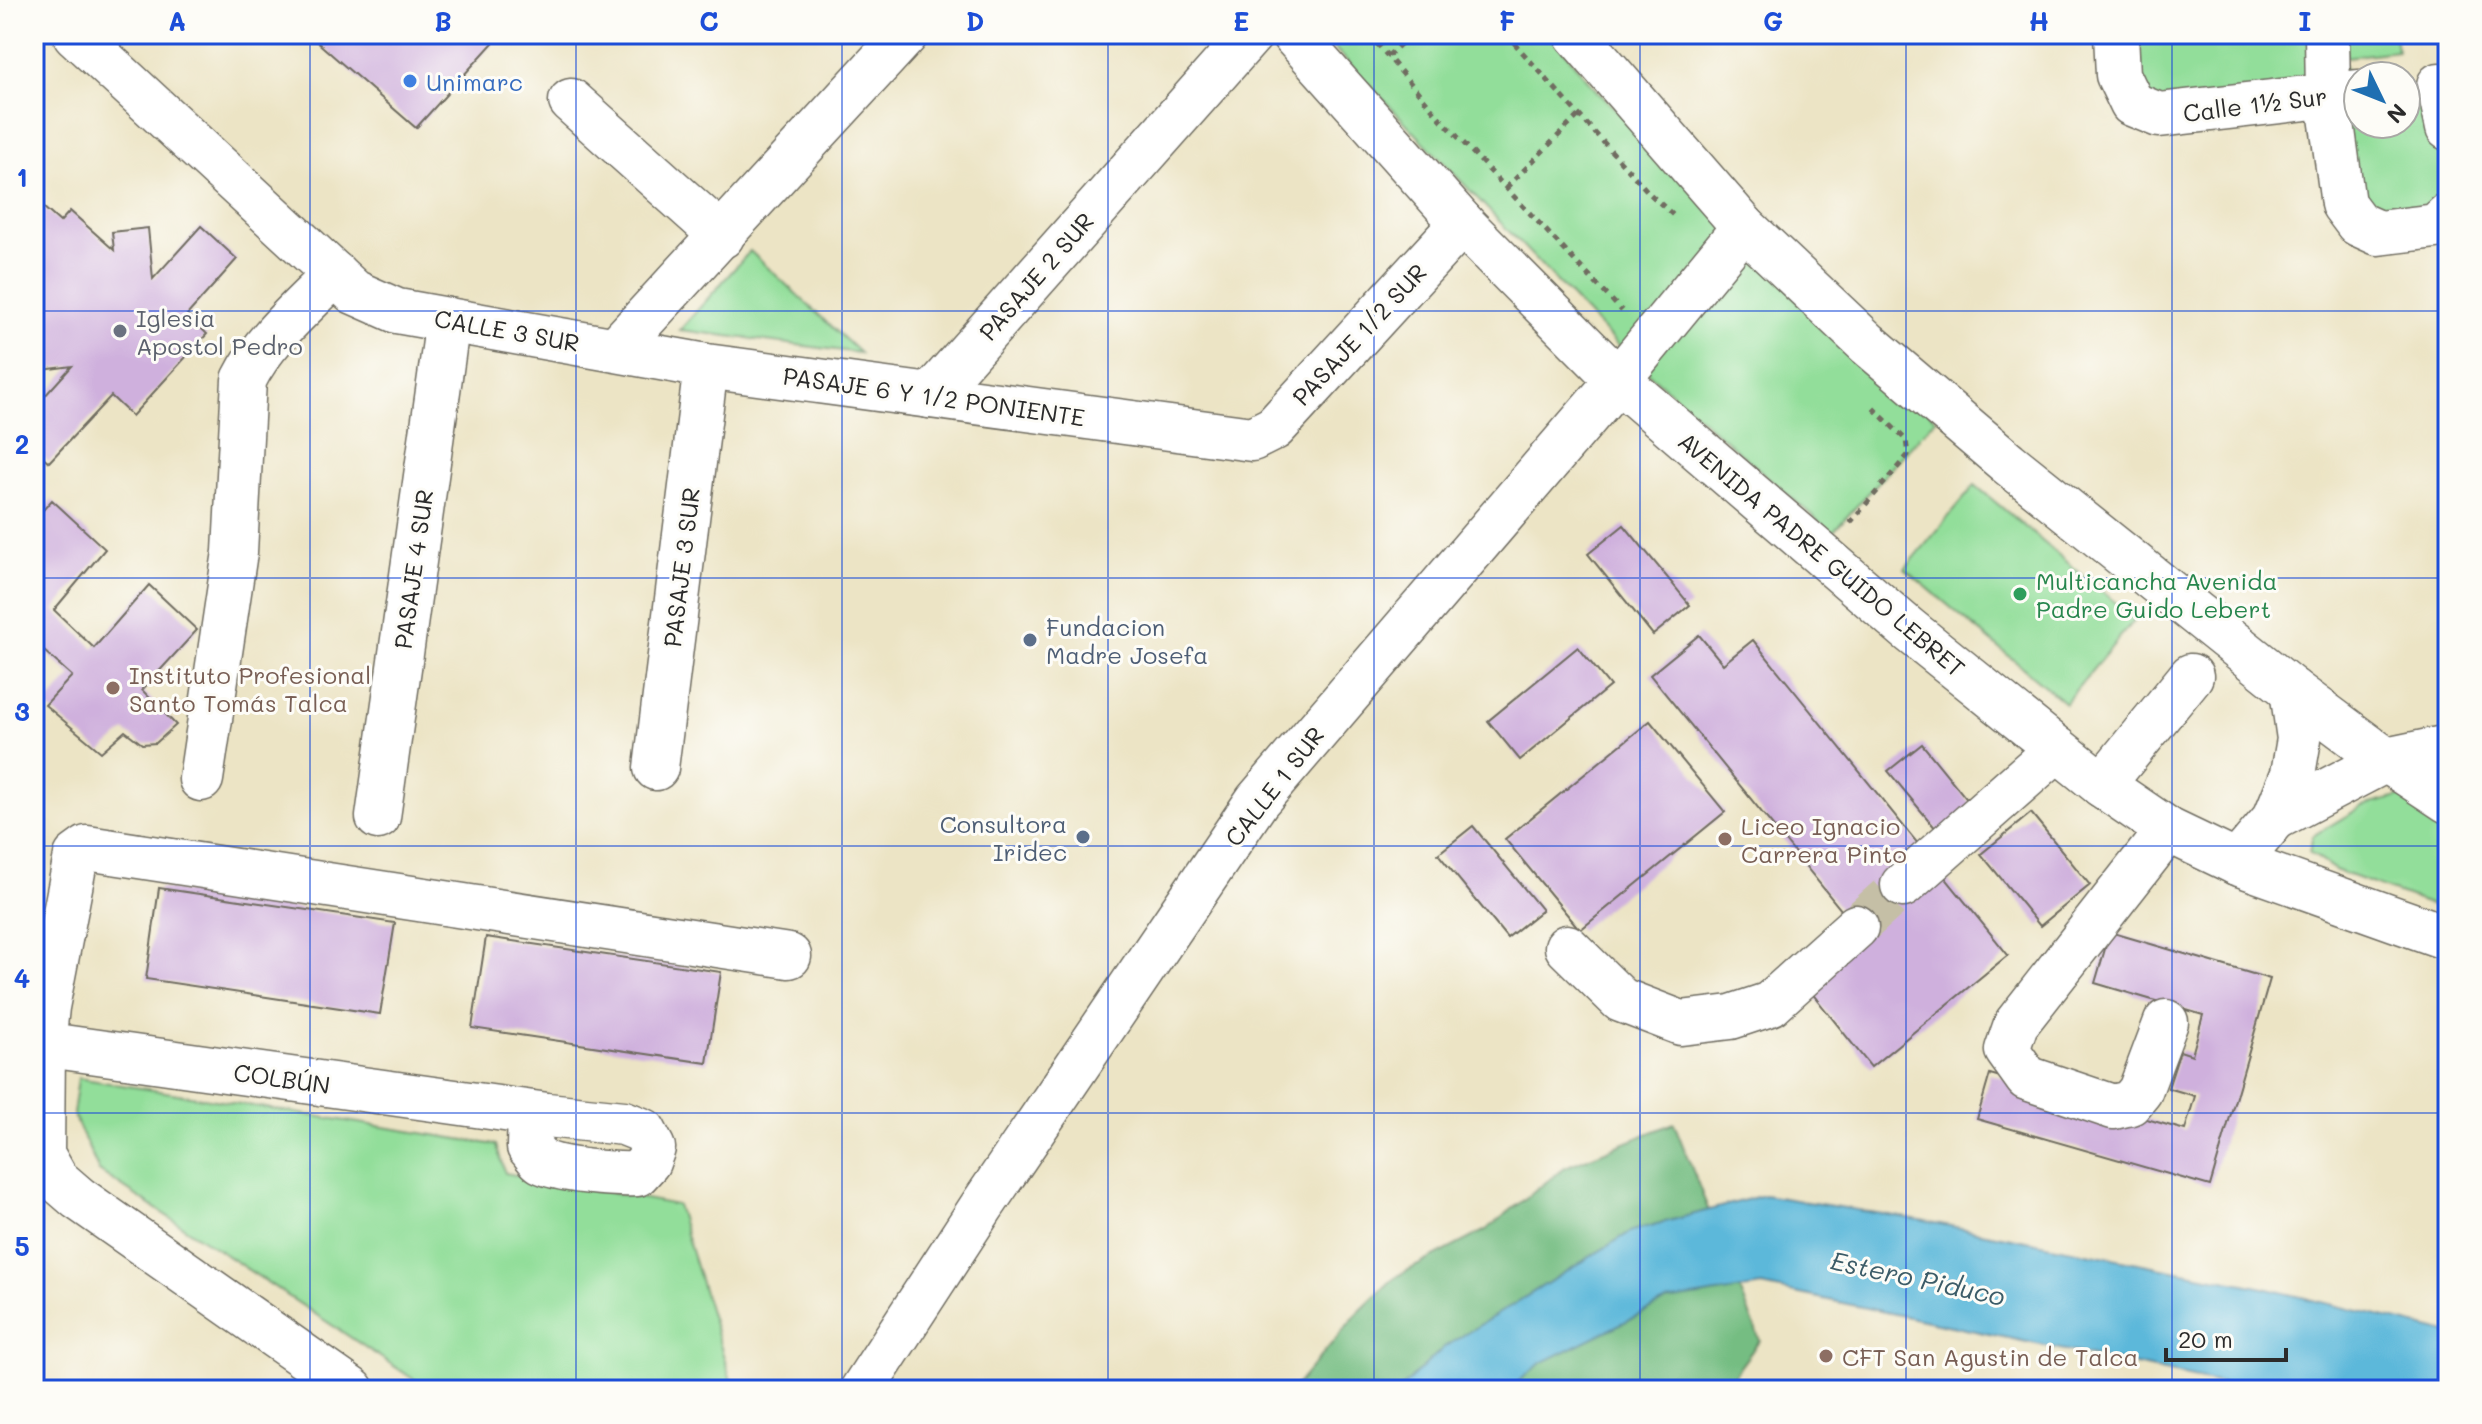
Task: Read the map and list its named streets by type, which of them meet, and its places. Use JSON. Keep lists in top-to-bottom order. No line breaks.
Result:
{"streets":{"street":["Calle 1½ Sur","PASAJE 2 SUR","CALLE 3 SUR","PASAJE 1/2 SUR","PASAJE 6 Y 1/2 PONIENTE","AVENIDA PADRE GUIDO LEBRET","PASAJE 3 SUR","PASAJE 4 SUR","CALLE 1 SUR","COLBÚN"]},"crossings":[["PASAJE 2 SUR","PASAJE 6 Y 1/2 PONIENTE"],["CALLE 3 SUR","PASAJE 6 Y 1/2 PONIENTE"],["CALLE 3 SUR","PASAJE 4 SUR"],["PASAJE 1/2 SUR","PASAJE 6 Y 1/2 PONIENTE"],["PASAJE 1/2 SUR","AVENIDA PADRE GUIDO LEBRET"],["PASAJE 6 Y 1/2 PONIENTE","PASAJE 3 SUR"],["AVENIDA PADRE GUIDO LEBRET","CALLE 1 SUR"]],"water":["Estero Piduco"],"places":["Unimarc","Iglesia Apostol Pedro","Multicancha Avenida Padre Guido Lebert","Fundacion Madre Josefa","Instituto Profesional Santo Tomás Talca","Consultora Iridec","Liceo Ignacio Carrera Pinto","CFT San Agustin de Talca"],"scale_bar":"20 m","north":"bottom right","grid":{"columns":["A","B","C","D","E","F","G","H","I"],"rows":["1","2","3","4","5"]}}
